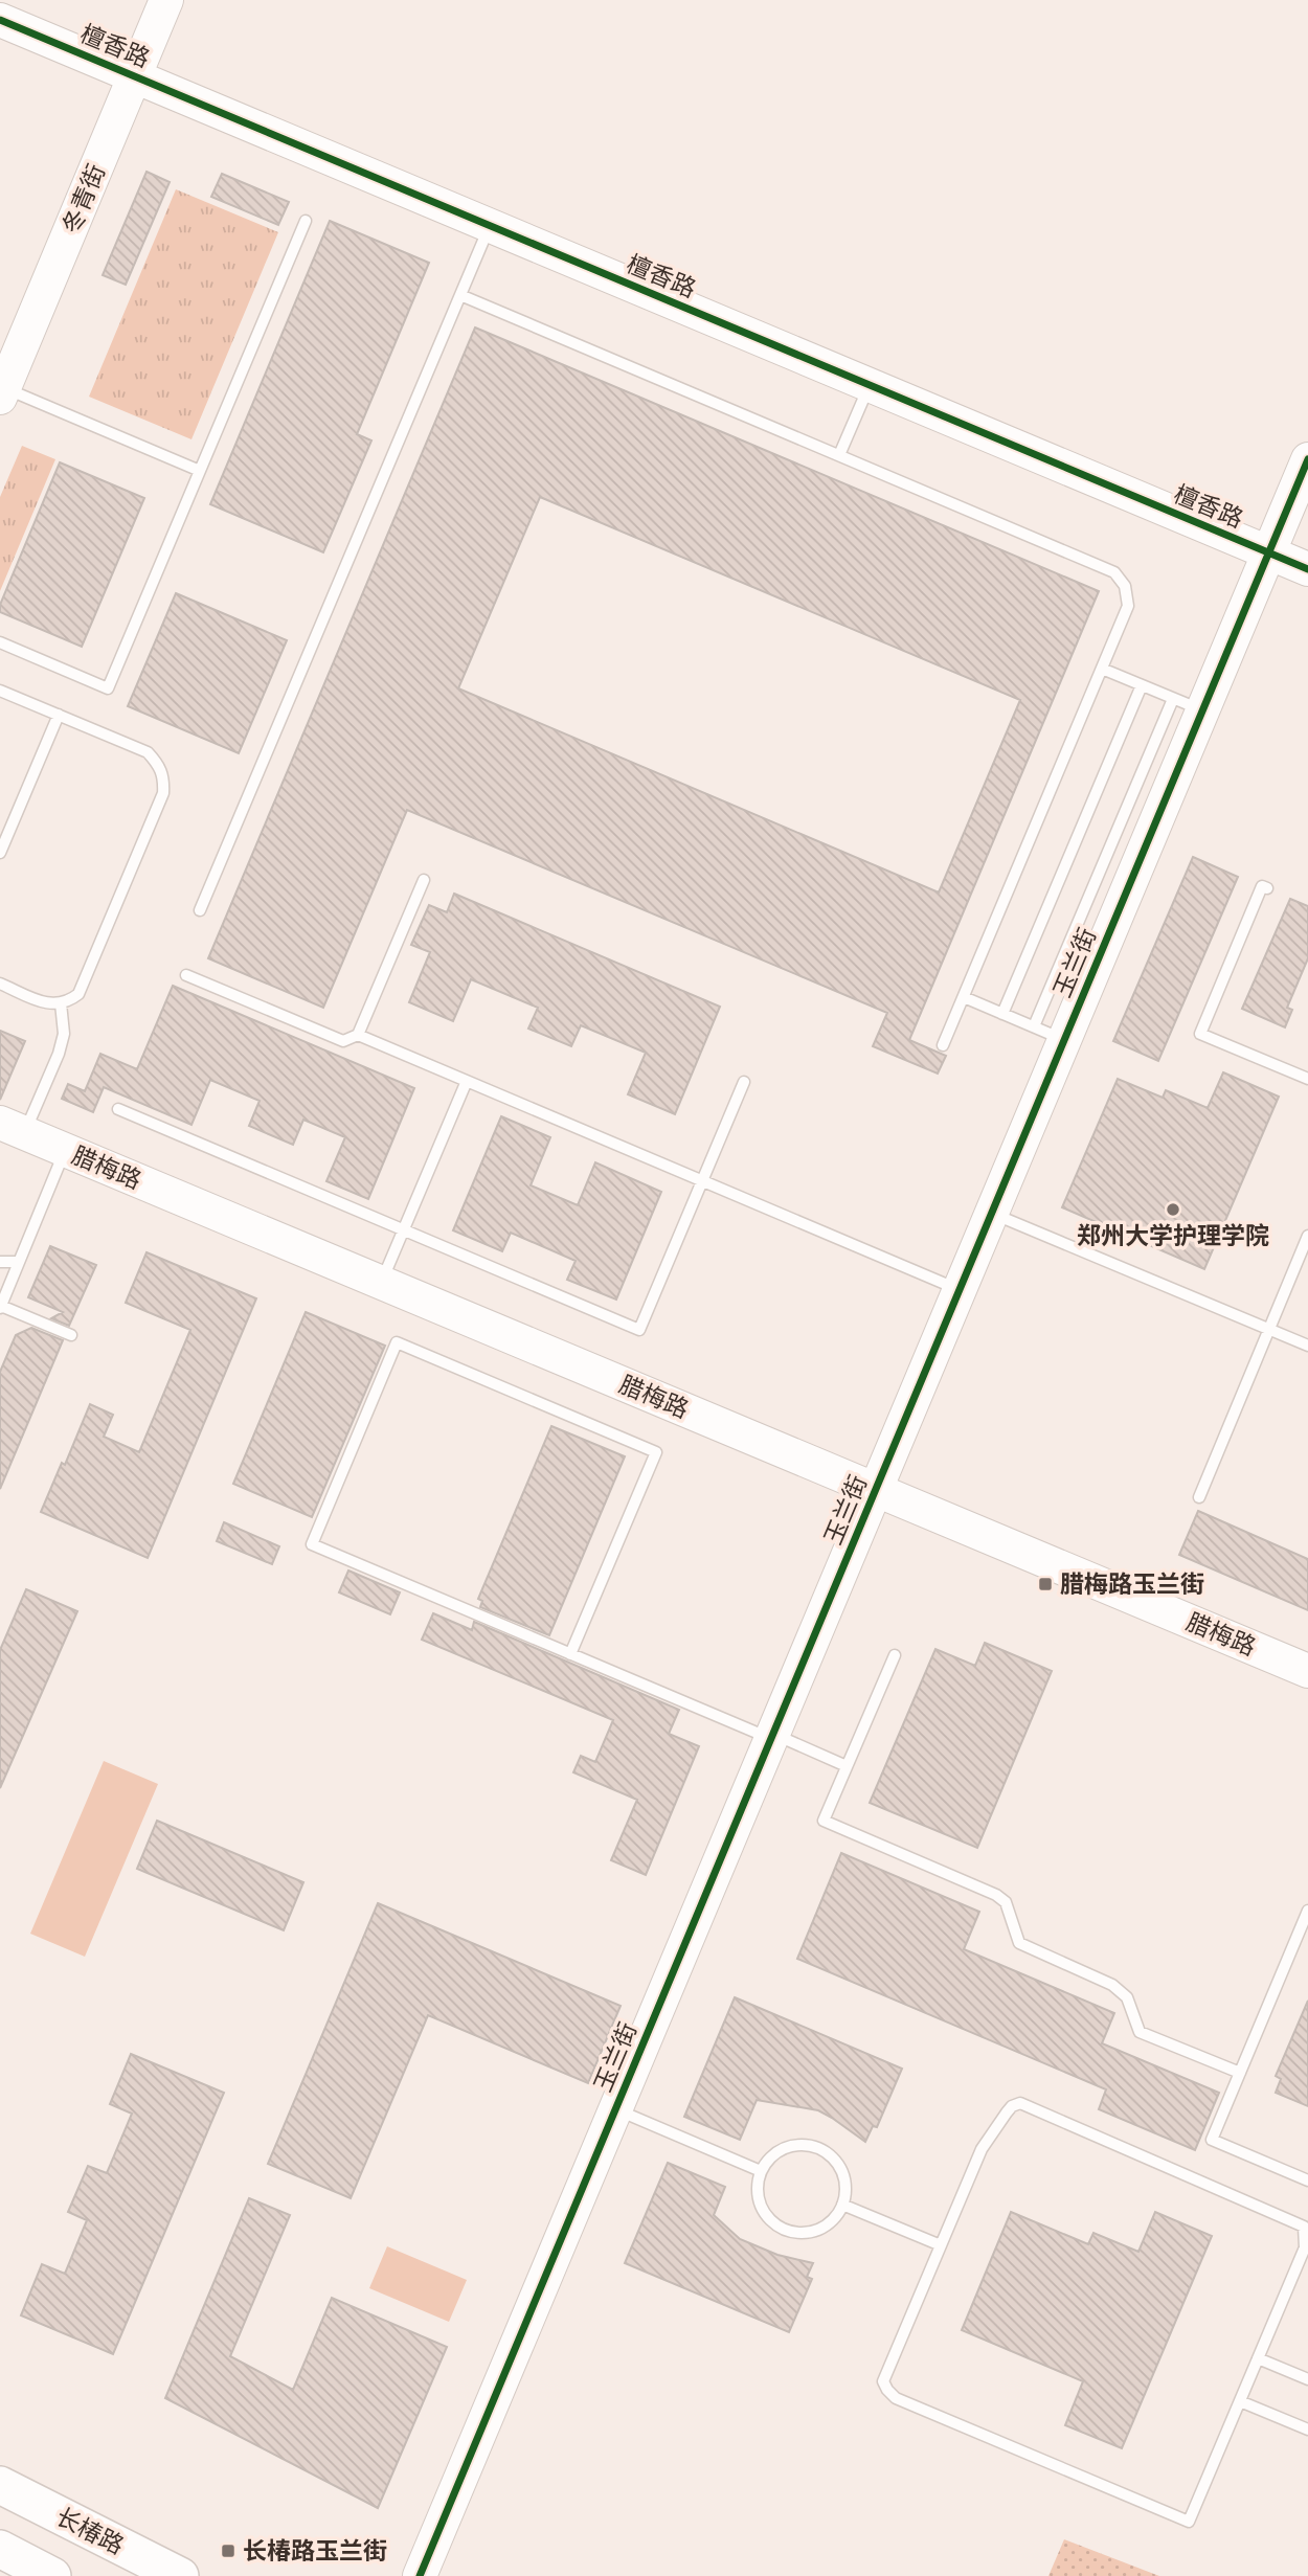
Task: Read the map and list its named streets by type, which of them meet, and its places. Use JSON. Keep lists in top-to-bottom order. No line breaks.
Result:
{"streets":{"main road":["长椿路"],"street":["檀香路","冬青街","玉兰街","腊梅路"]},"crossings":[["檀香路","冬青街"],["檀香路","玉兰街"],["玉兰街","腊梅路"]],"places":{"other":["郑州大学护理学院"],"transit":["腊梅路玉兰街","长椿路玉兰街"]}}
